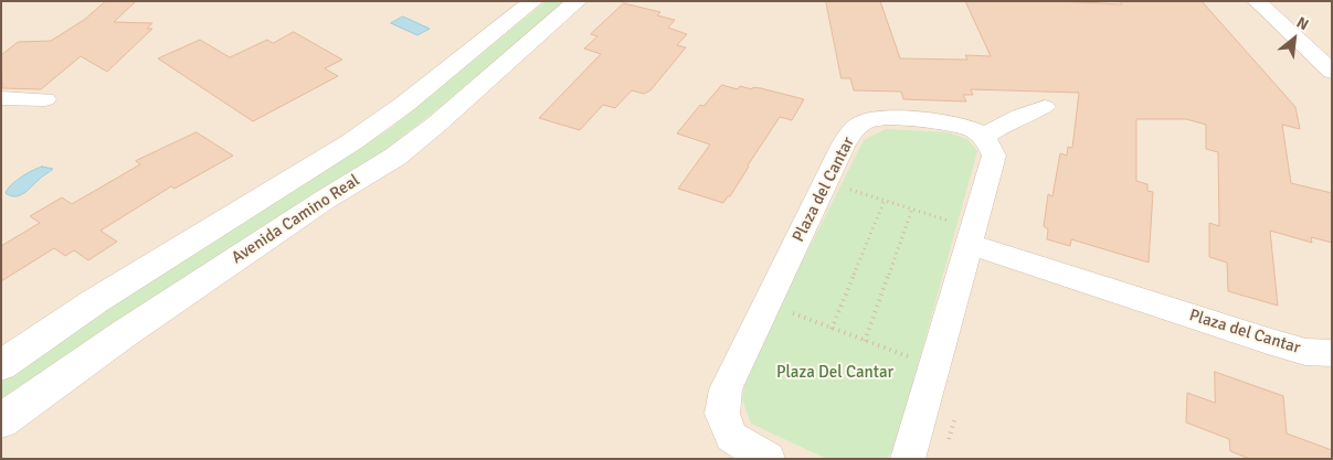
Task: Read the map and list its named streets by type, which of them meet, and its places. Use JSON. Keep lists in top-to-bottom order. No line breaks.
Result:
{"streets":{"main road":["Avenida Camino Real"],"street":["Plaza del Cantar"]},"parks":["Plaza Del Cantar"],"north":"top right"}
